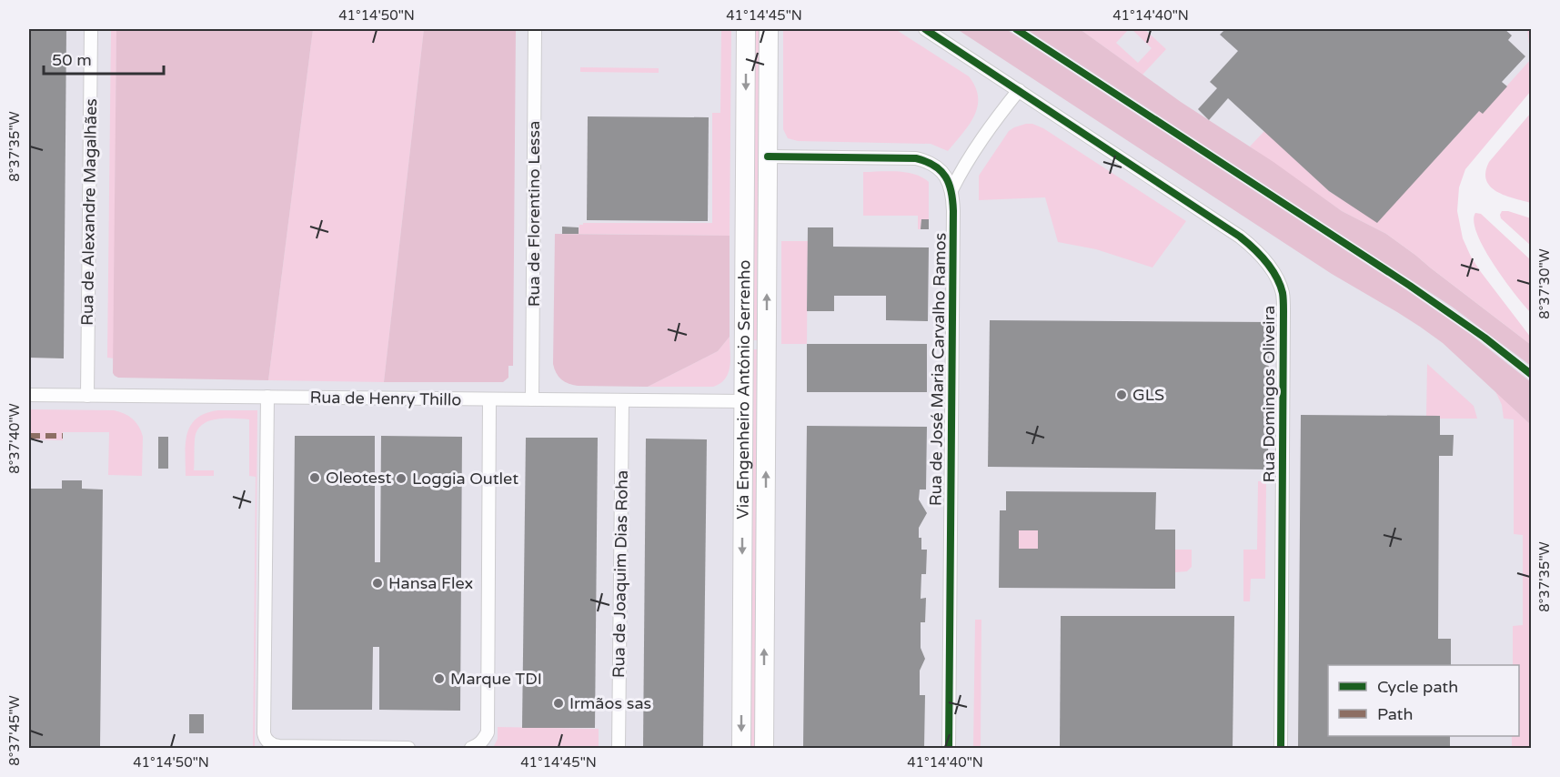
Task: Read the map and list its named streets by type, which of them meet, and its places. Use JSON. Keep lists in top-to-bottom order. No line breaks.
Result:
{"streets":{"main road":["Via Engenheiro António Serrenho"],"street":["Rua de Alexandre Magalhães","Rua de Florentino Lessa","Rua de José Maria Carvalho Ramos","Rua Domingos Oliveira","Rua de Henry Thillo","Rua de Joaquim Dias Roha"]},"crossings":[["Rua de Alexandre Magalhães","Rua de Henry Thillo"],["Rua de Florentino Lessa","Rua de Henry Thillo"],["Rua de José Maria Carvalho Ramos","Via Engenheiro António Serrenho"],["Via Engenheiro António Serrenho","Rua de Henry Thillo"],["Rua de Henry Thillo","Rua de Joaquim Dias Roha"]],"places":["GLS","Oleotest","Loggia Outlet","Hansa Flex","Marque TDI","Irmãos sas"],"legend":["Cycle path","Path"],"scale_bar":"50 m","coordinates":["41°14'50\"N","41°14'45\"N","41°14'40\"N","8°37'35\"W","8°37'30\"W","8°37'40\"W","8°37'45\"W"]}
